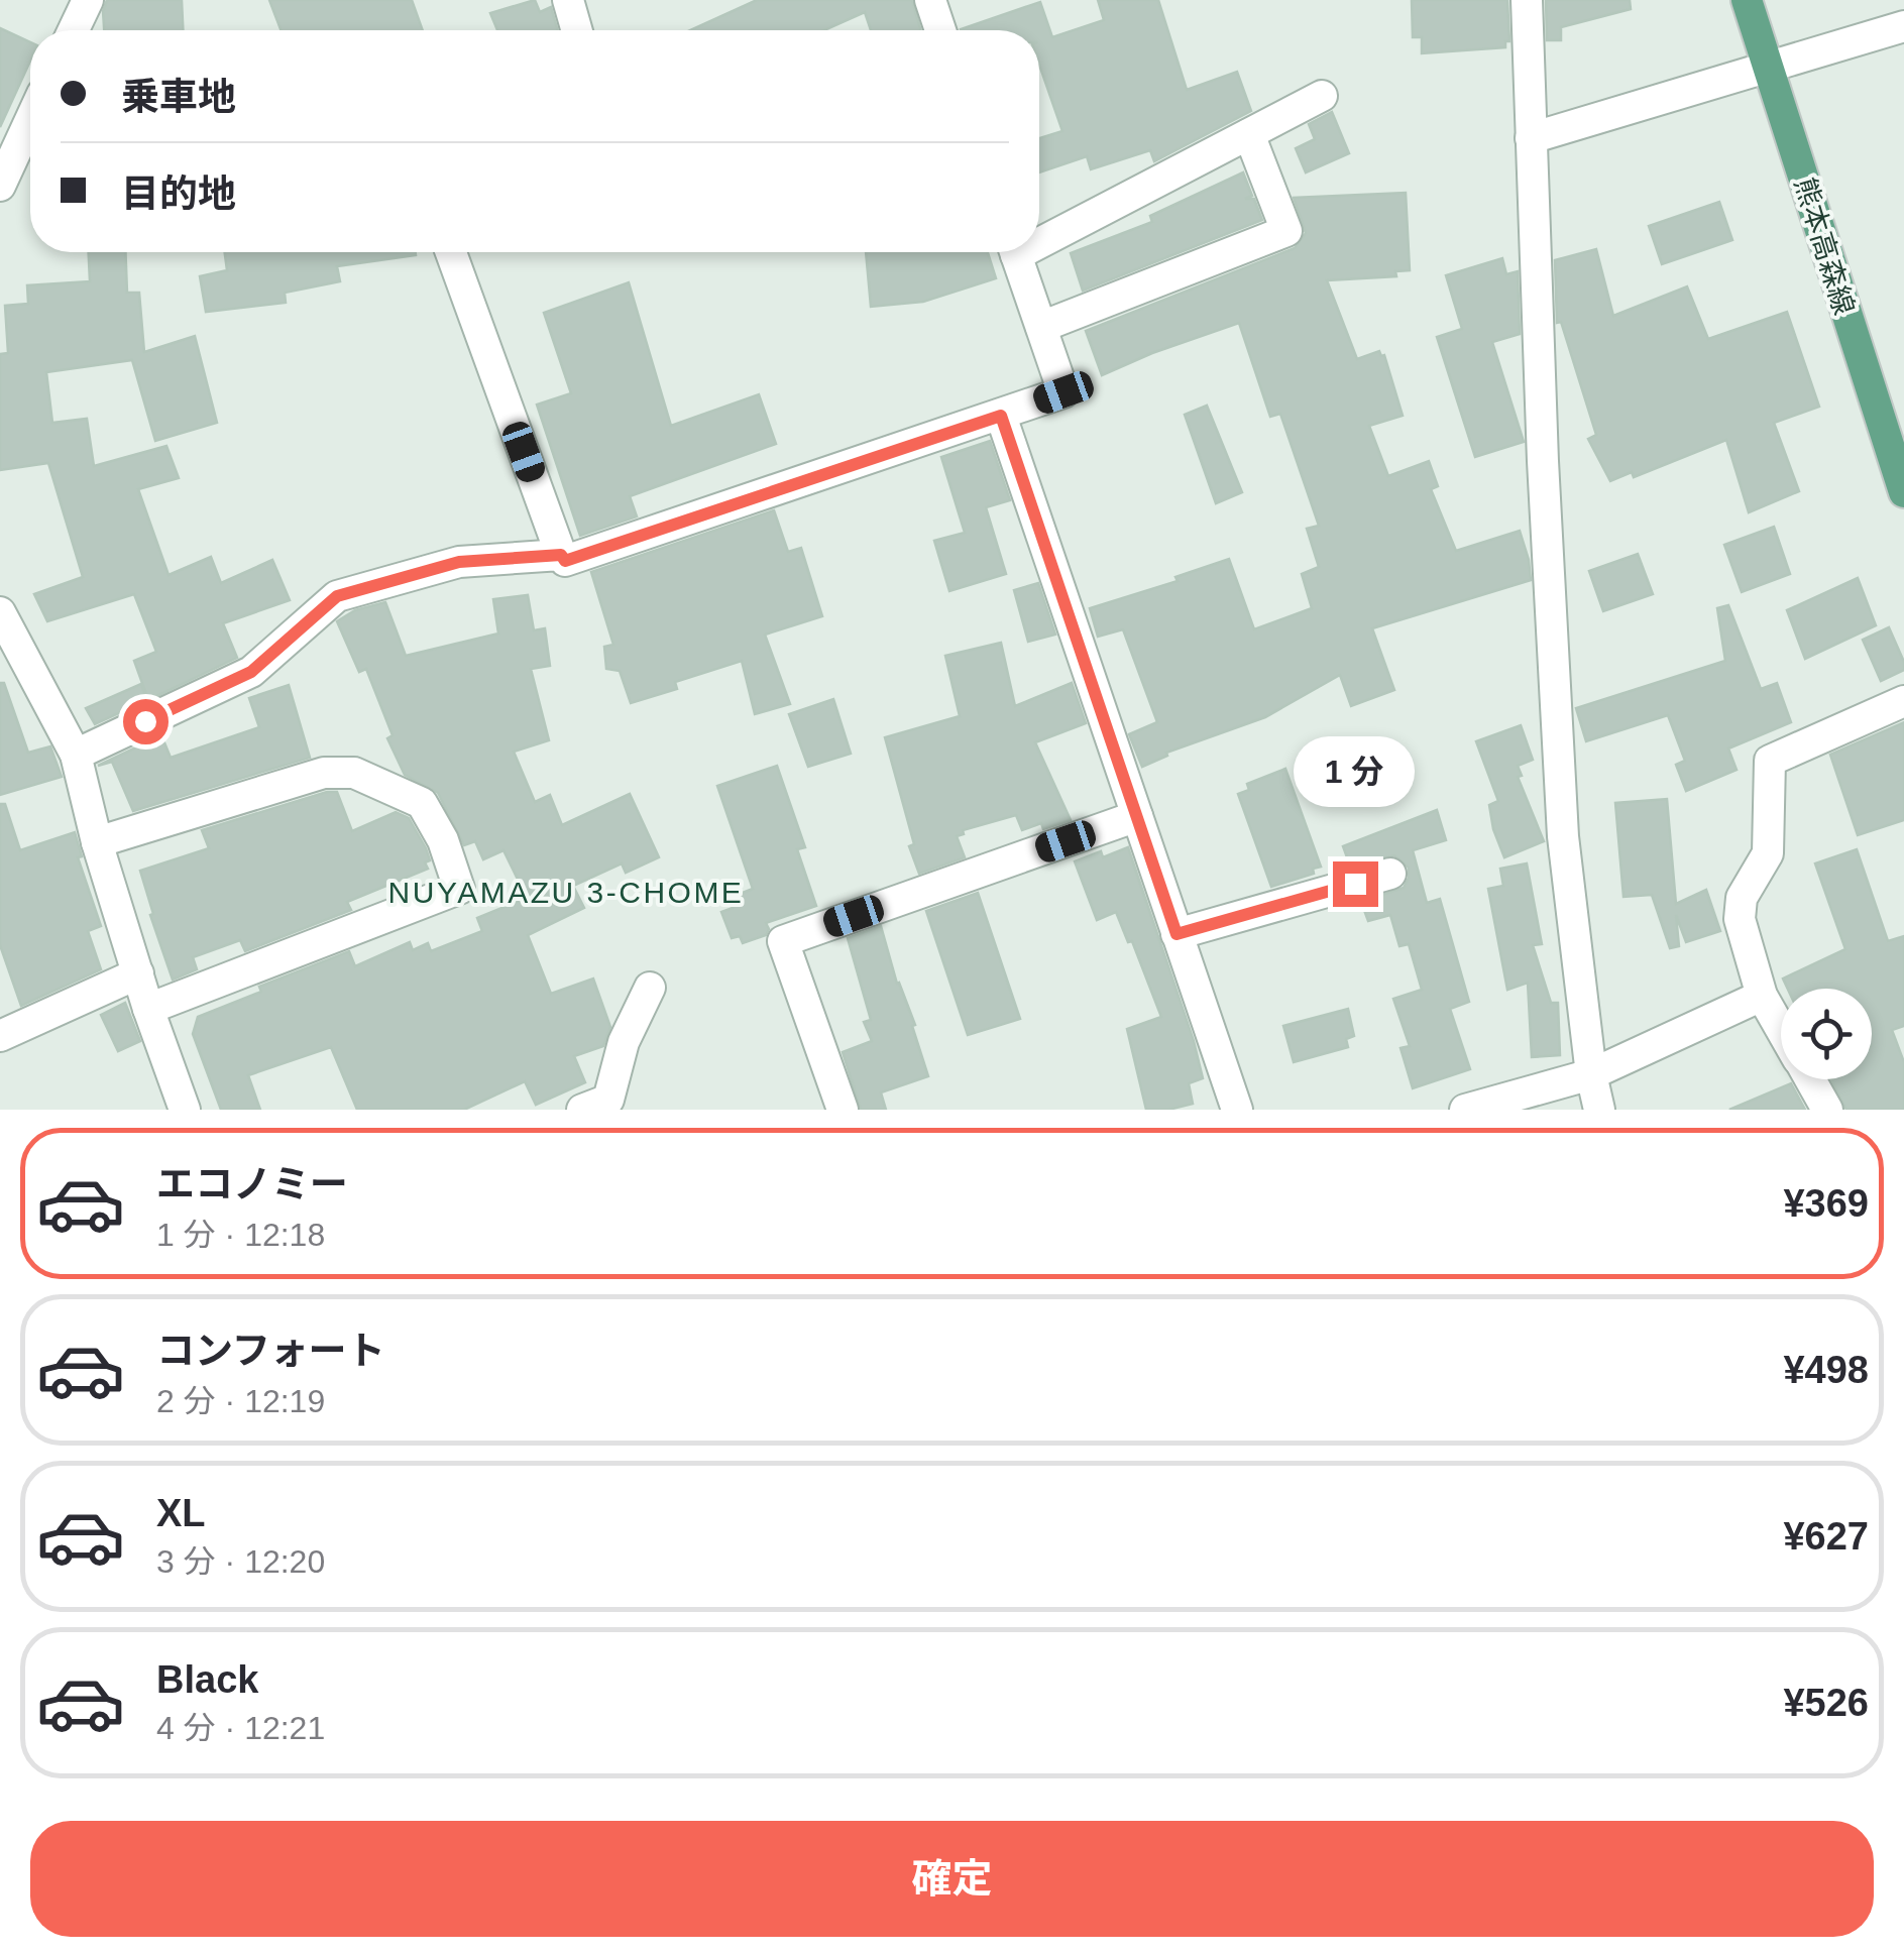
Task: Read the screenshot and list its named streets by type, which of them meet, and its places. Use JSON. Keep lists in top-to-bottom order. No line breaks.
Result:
{"streets":{"main road":["熊本高森線"]},"districts":["NUYAMAZU 3-CHOME"],"page":{"banner":["乗車地","目的地"],"bubble":"1 分","list":[{"name":"エコノミー","note":"1 分 · 12:18","value":"¥369"},{"name":"コンフォート","note":"2 分 · 12:19","value":"¥498"},{"name":"XL","note":"3 分 · 12:20","value":"¥627"},{"name":"Black","note":"4 分 · 12:21","value":"¥526"}],"buttons":"確定"}}
